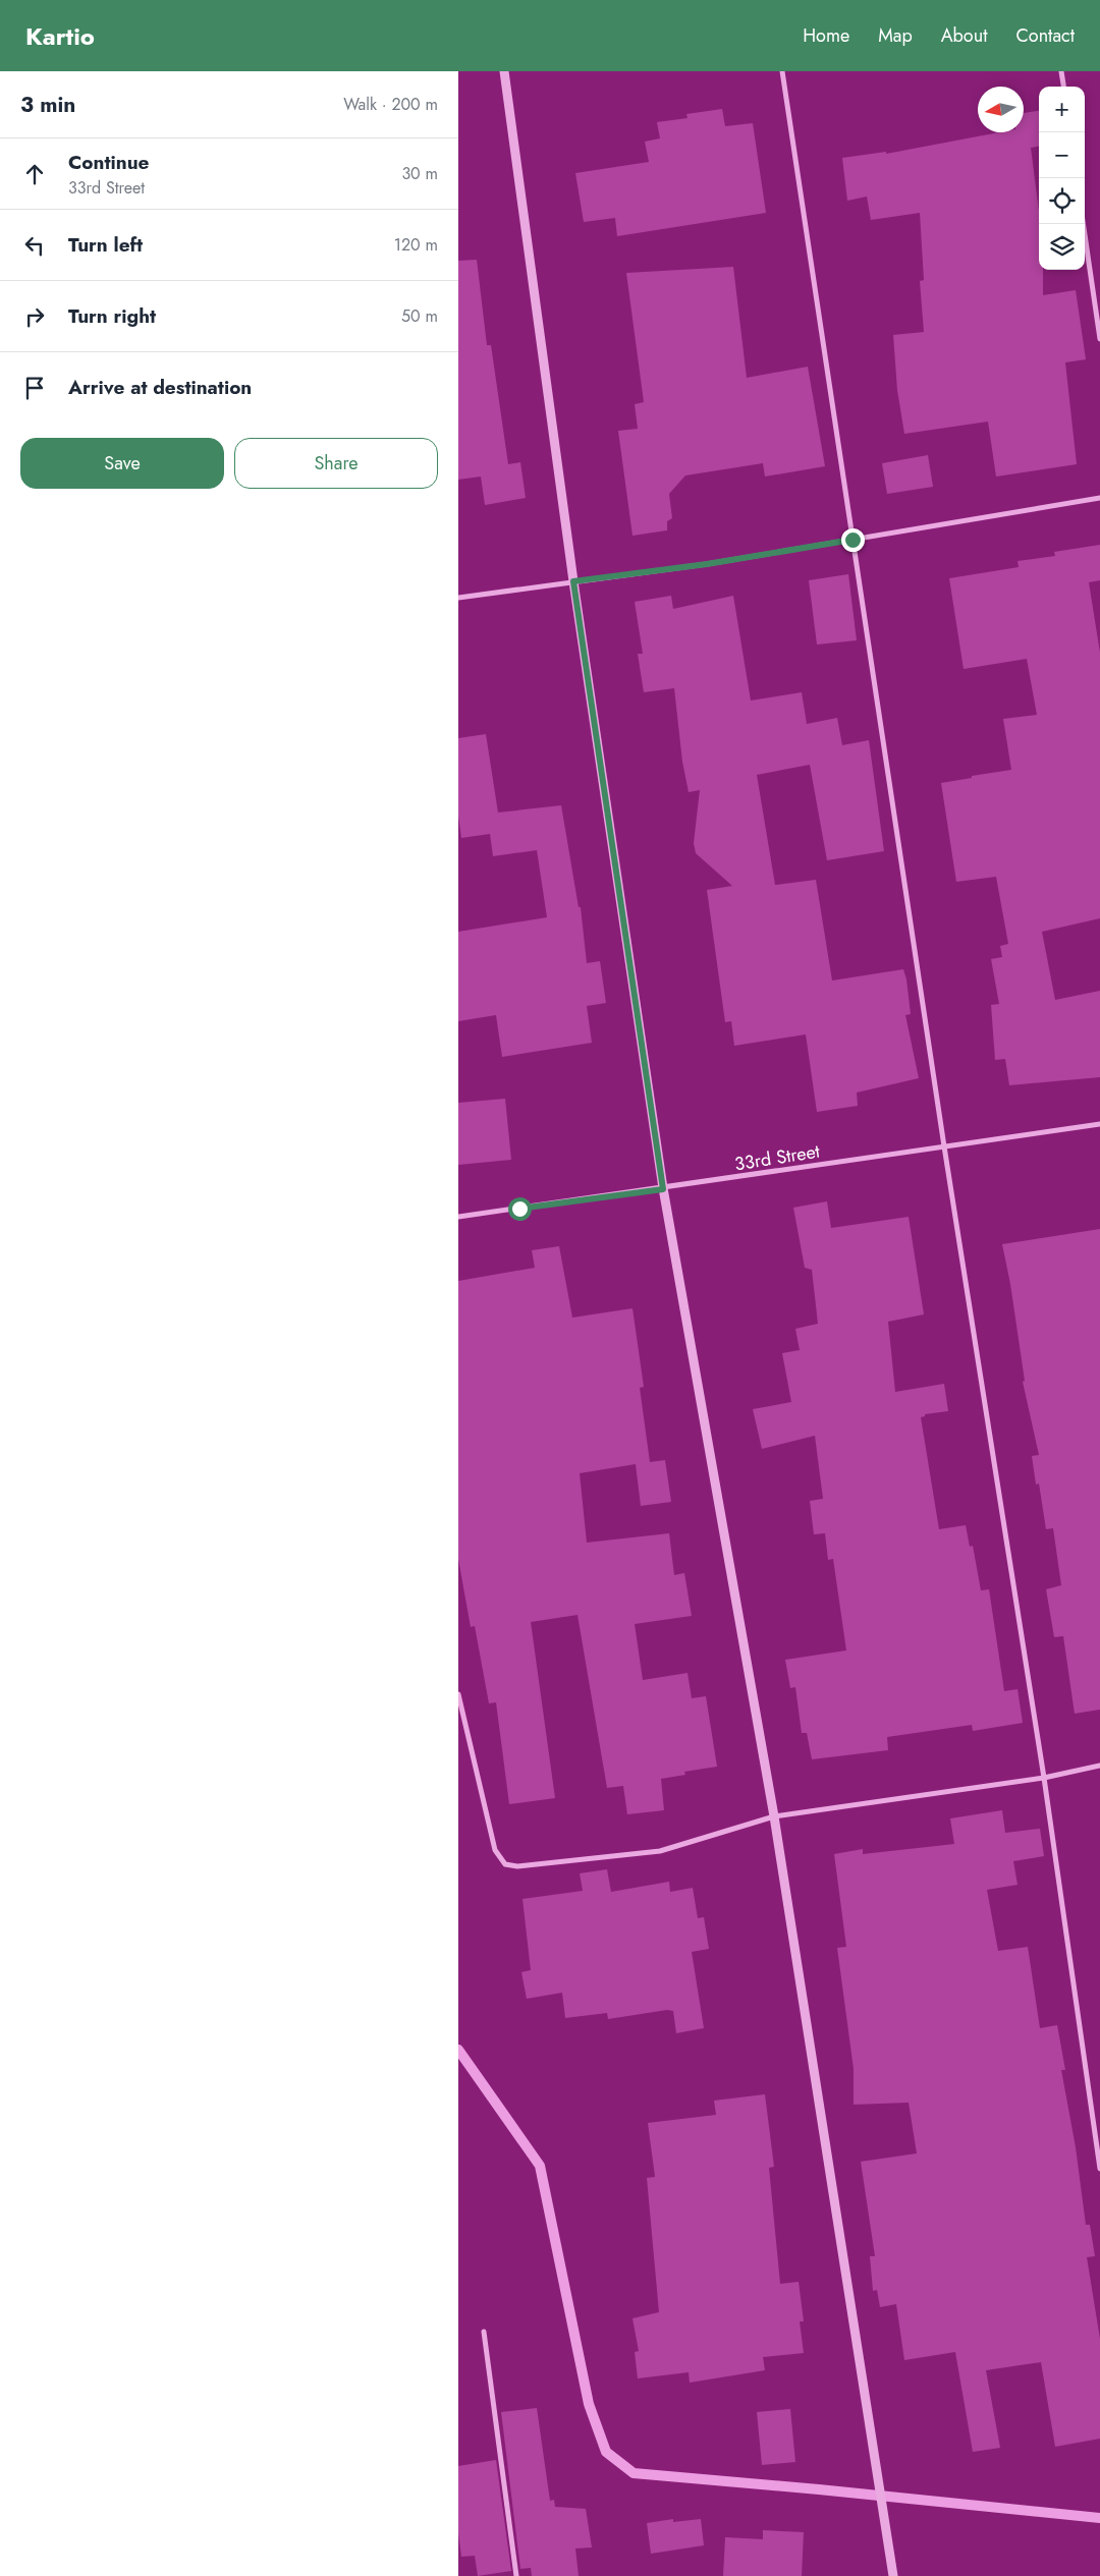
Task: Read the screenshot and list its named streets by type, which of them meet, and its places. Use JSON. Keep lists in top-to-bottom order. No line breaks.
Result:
{"streets":{"street":["33rd Street"]},"north":"left","page":{"header":"Kartio","nav":["Home","Map","About","Contact"],"heading":["3 min","Walk · 200 m"],"map_buttons":["+","−"],"list":[["Continue","33rd Street","30 m"],["Turn left","120 m"],["Turn right","50 m"],"Arrive at destination"],"buttons":["Save","Share"]}}
